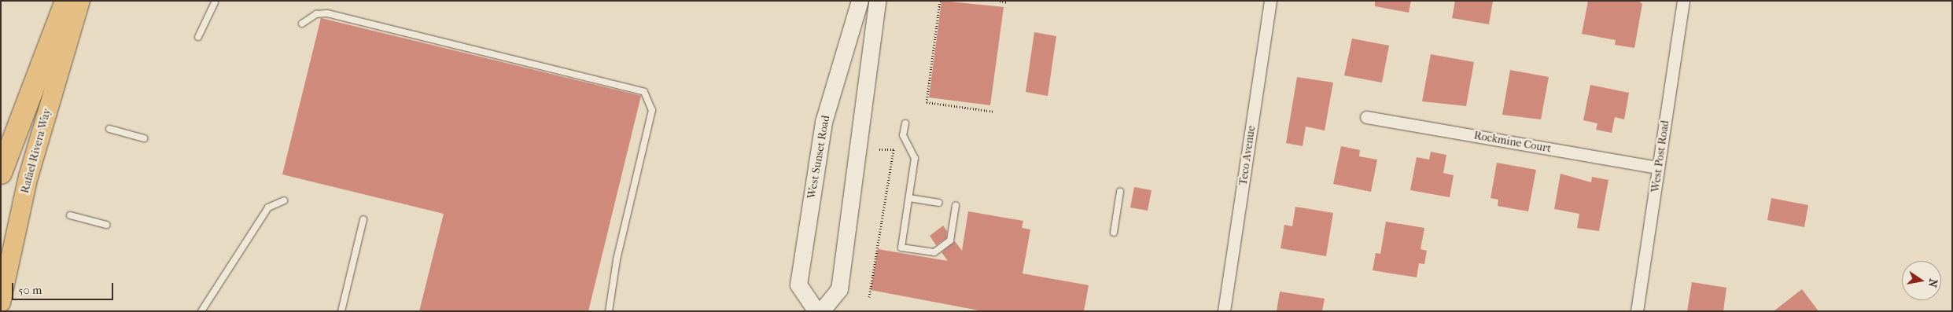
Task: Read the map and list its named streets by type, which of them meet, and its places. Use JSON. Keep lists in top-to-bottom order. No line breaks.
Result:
{"streets":{"main road":["Rafael Rivera Way","West Sunset Road"],"street":["Rockmine Court","Teco Avenue","West Post Road"]},"crossings":[["Rockmine Court","West Post Road"]],"scale_bar":"50 m","north":"right"}
